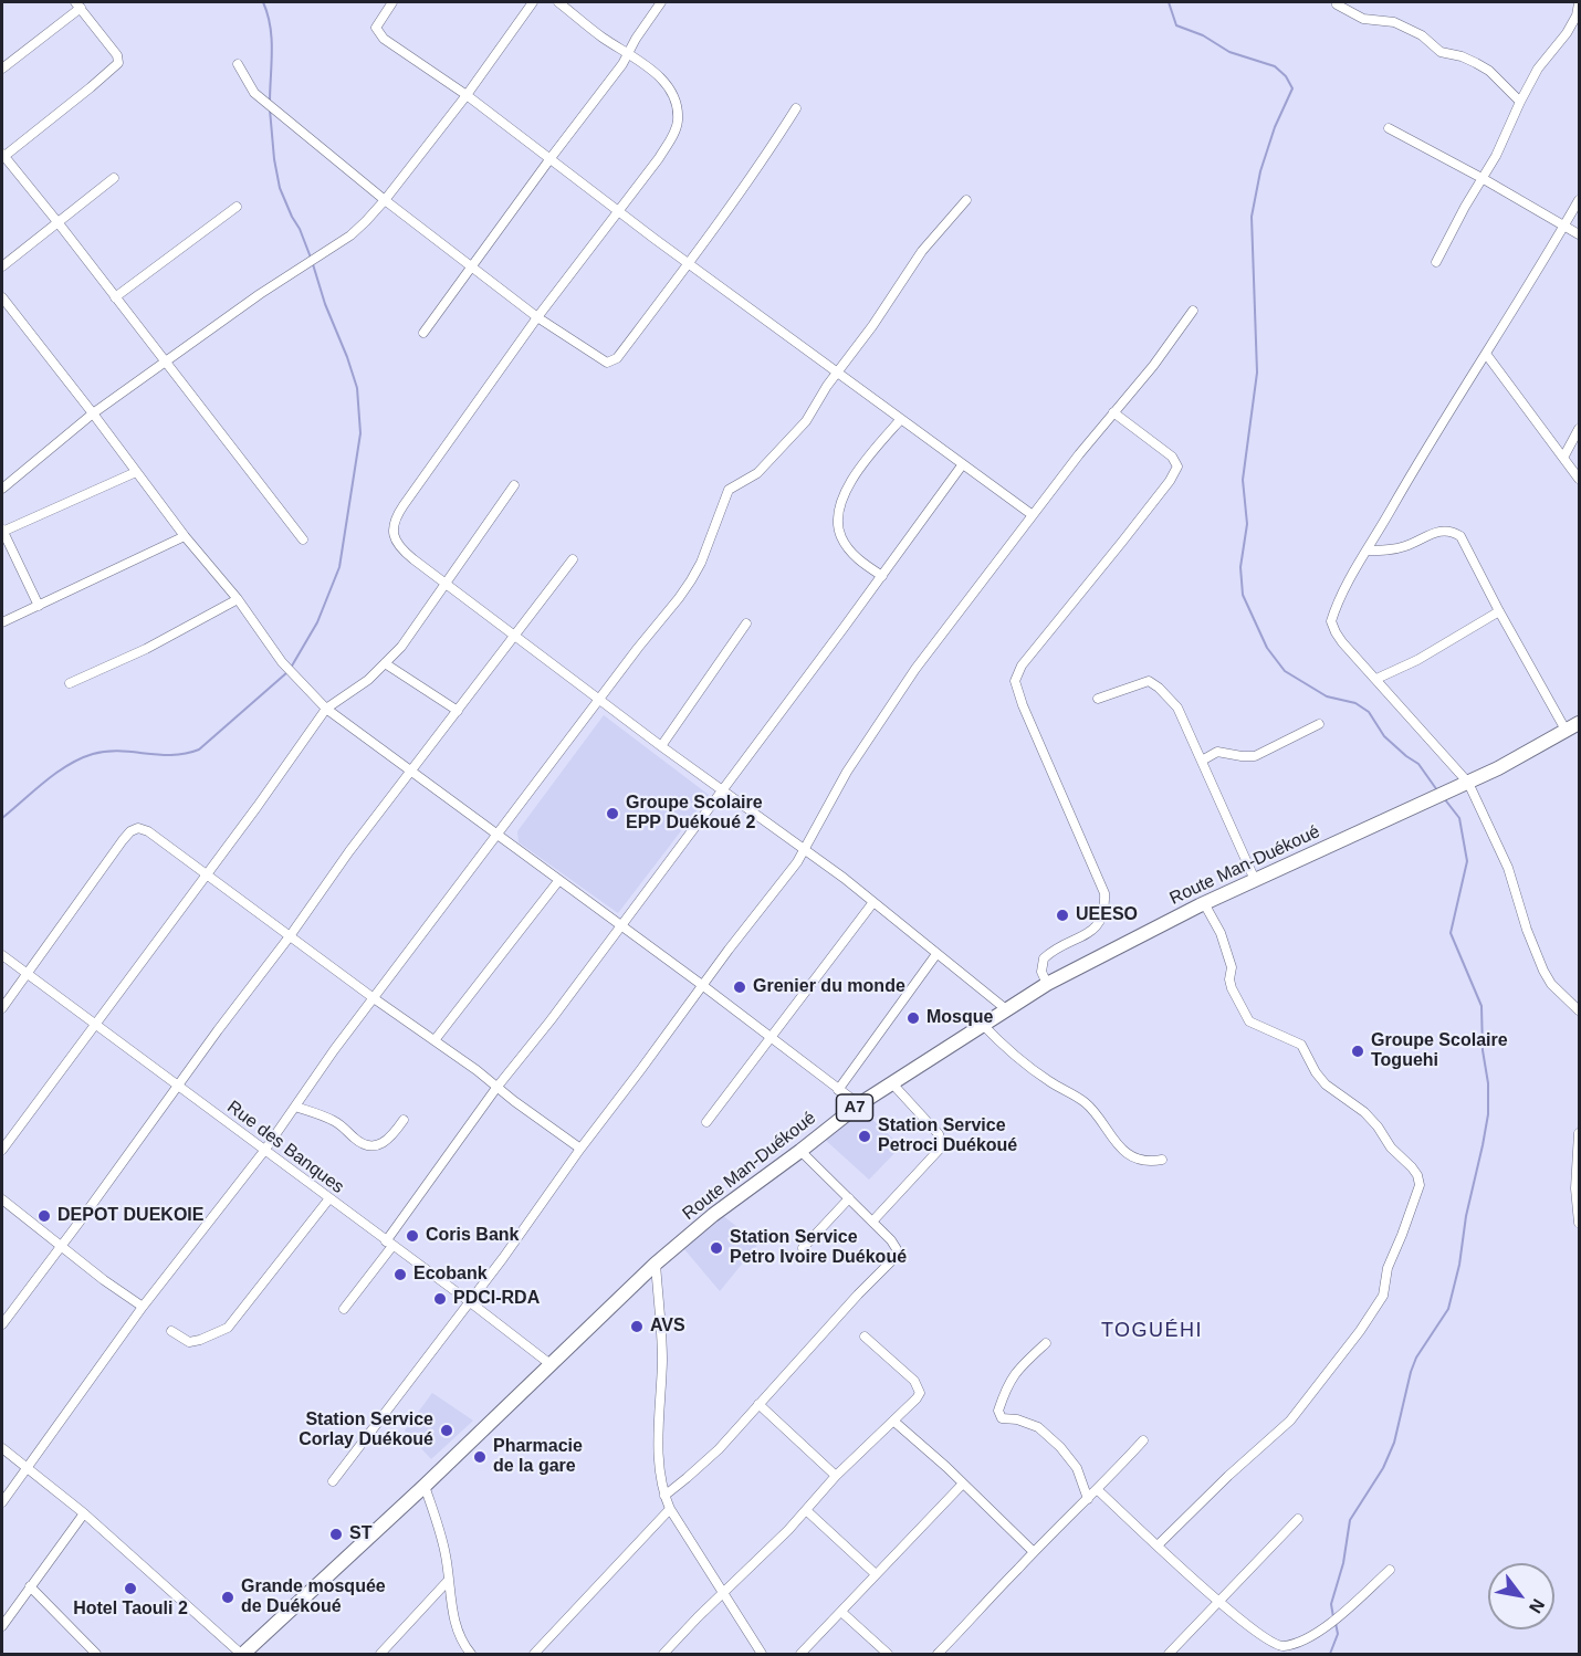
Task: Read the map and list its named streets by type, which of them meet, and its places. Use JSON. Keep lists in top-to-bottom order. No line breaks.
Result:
{"streets":{"main road":["Route Man-Duékoué","A7"],"street":["Rue des Banques"]},"crossings":[["Route Man-Duékoué","Rue des Banques"]],"districts":["TOGUÉHI"],"places":["Groupe Scolaire EPP Duékoué 2","UEESO","Grenier du monde","Mosque","Groupe Scolaire Toguehi","Station Service Petroci Duékoué","DEPOT DUEKOIE","Coris Bank","Station Service Petro Ivoire Duékoué","Ecobank","PDCI-RDA","AVS","Station Service Corlay Duékoué","Pharmacie de la gare","ST","Hotel Taouli 2","Grande mosquée de Duékoué"],"north":"bottom right"}
